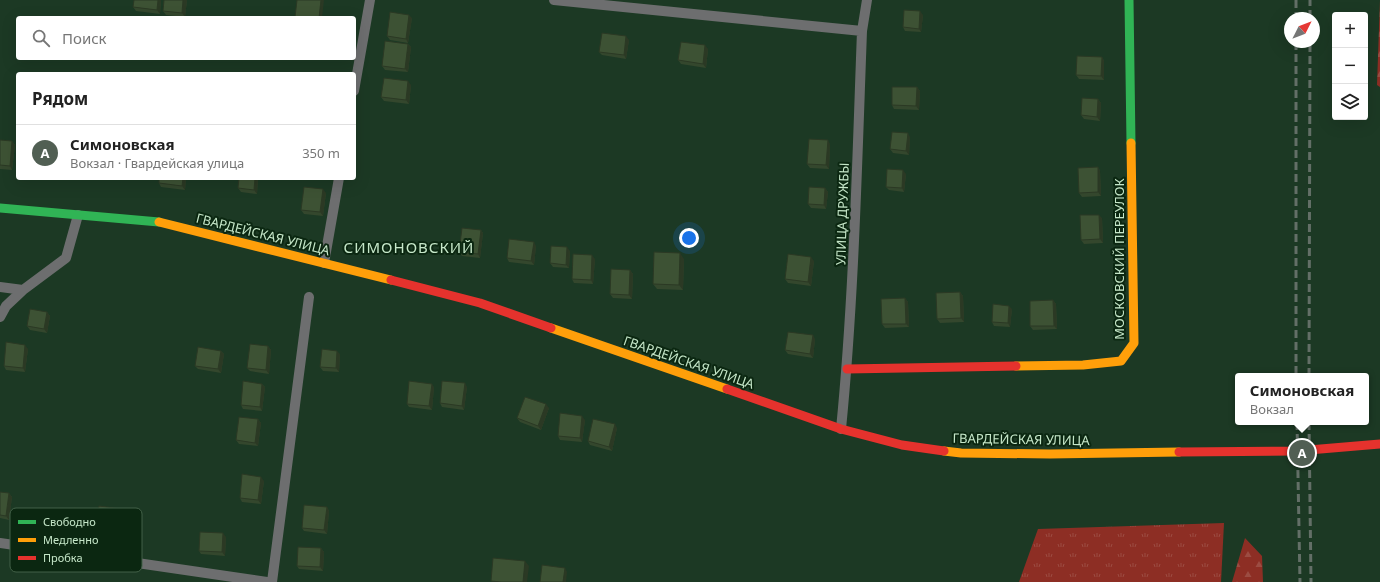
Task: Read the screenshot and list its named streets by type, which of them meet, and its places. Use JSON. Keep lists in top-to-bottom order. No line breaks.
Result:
{"streets":{"street":["УЛИЦА ДРУЖБЫ","ГВАРДЕЙСКАЯ УЛИЦА","МОСКОВСКИЙ ПЕРЕУЛОК"]},"crossings":[["УЛИЦА ДРУЖБЫ","ГВАРДЕЙСКАЯ УЛИЦА"],["УЛИЦА ДРУЖБЫ","МОСКОВСКИЙ ПЕРЕУЛОК"]],"districts":["СИМОНОВСКИЙ"],"legend":["Свободно","Медленно","Пробка"],"north":"top right","page":{"map_buttons":["+","−"],"search":"Поиск","heading":"Рядом","list":[{"mark":"A","name":"Симоновская","note":"Вокзал · Гвардейская улица","value":"350 m"}],"popup":["Симоновская","Вокзал"],"pins":"A"}}
